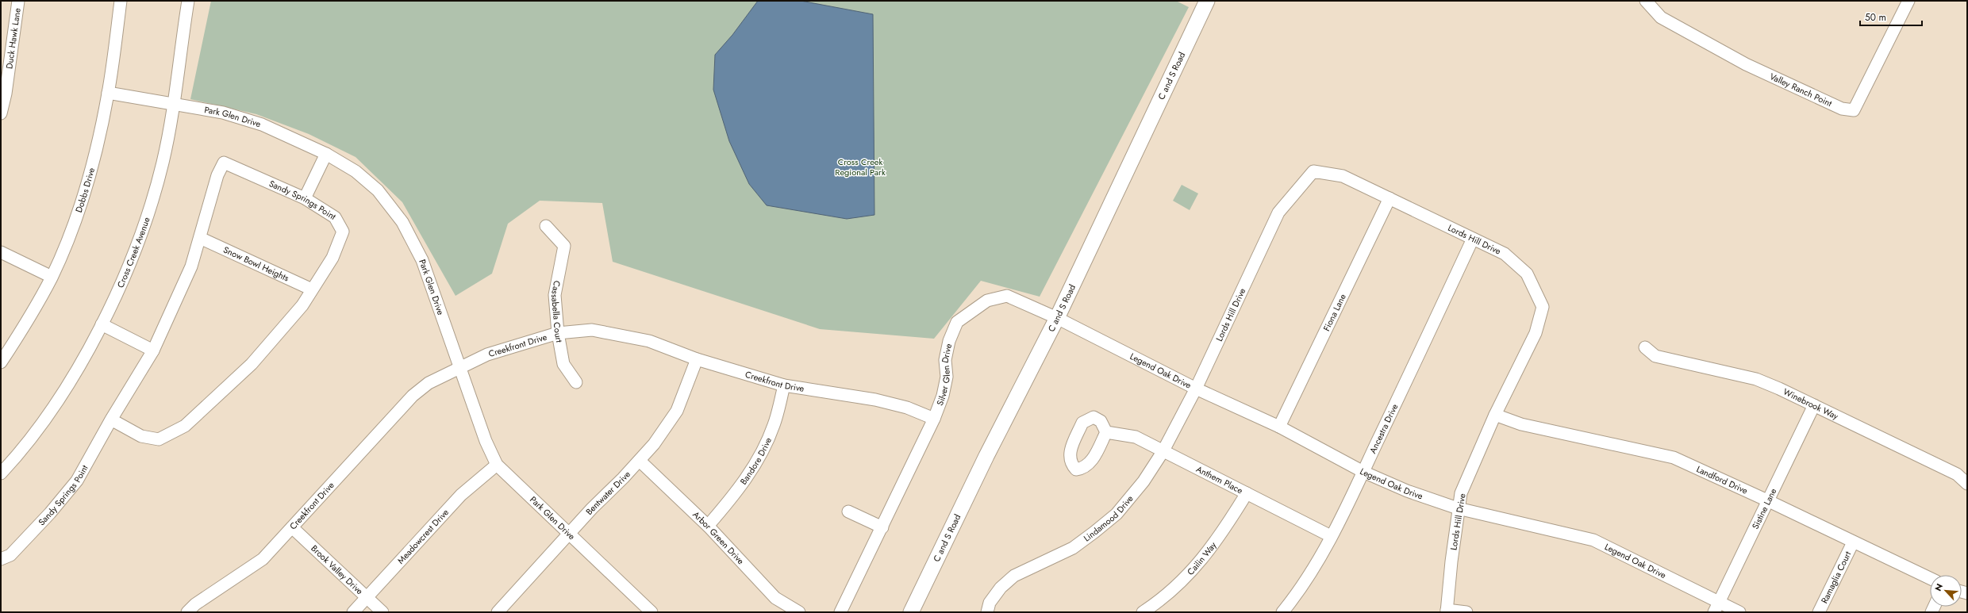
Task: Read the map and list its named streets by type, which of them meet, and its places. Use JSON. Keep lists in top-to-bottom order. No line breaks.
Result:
{"streets":{"main road":["C and S Road"],"street":["Duck Hawk Lane","Valley Ranch Point","Park Glen Drive","Dobbs Drive","Sandy Springs Point","Lords Hill Drive","Cross Creek Avenue","Snow Bowl Heights","Cassabella Court","Fiona Lane","Creekfront Drive","Legend Oak Drive","Silver Glen Drive","Winebrook Way","Ancestra Drive","Bandore Drive","Landford Drive","Anthem Place","Bentwater Drive","Sistine Lane","Lindamood Drive","Meadowcrest Drive","Arbor Green Drive","Cailin Way","Brook Valley Drive","Ramaglia Court"]},"crossings":[["C and S Road","Legend Oak Drive"],["C and S Road","Silver Glen Drive"],["Park Glen Drive","Dobbs Drive"],["Park Glen Drive","Cross Creek Avenue"],["Park Glen Drive","Creekfront Drive"],["Park Glen Drive","Bentwater Drive"],["Park Glen Drive","Meadowcrest Drive"],["Sandy Springs Point","Snow Bowl Heights"],["Lords Hill Drive","Fiona Lane"],["Lords Hill Drive","Legend Oak Drive"],["Lords Hill Drive","Ancestra Drive"],["Lords Hill Drive","Landford Drive"],["Lords Hill Drive","Lindamood Drive"],["Cassabella Court","Creekfront Drive"],["Fiona Lane","Legend Oak Drive"],["Creekfront Drive","Silver Glen Drive"],["Creekfront Drive","Bandore Drive"],["Creekfront Drive","Bentwater Drive"],["Creekfront Drive","Brook Valley Drive"],["Legend Oak Drive","Silver Glen Drive"],["Legend Oak Drive","Ancestra Drive"],["Legend Oak Drive","Sistine Lane"],["Legend Oak Drive","Lindamood Drive"],["Winebrook Way","Sistine Lane"],["Ancestra Drive","Anthem Place"],["Bandore Drive","Arbor Green Drive"],["Landford Drive","Sistine Lane"],["Landford Drive","Ramaglia Court"],["Anthem Place","Lindamood Drive"],["Anthem Place","Cailin Way"],["Bentwater Drive","Arbor Green Drive"],["Meadowcrest Drive","Brook Valley Drive"]],"parks":["Cross Creek Regional Park"],"scale_bar":"50 m","north":"top left"}
